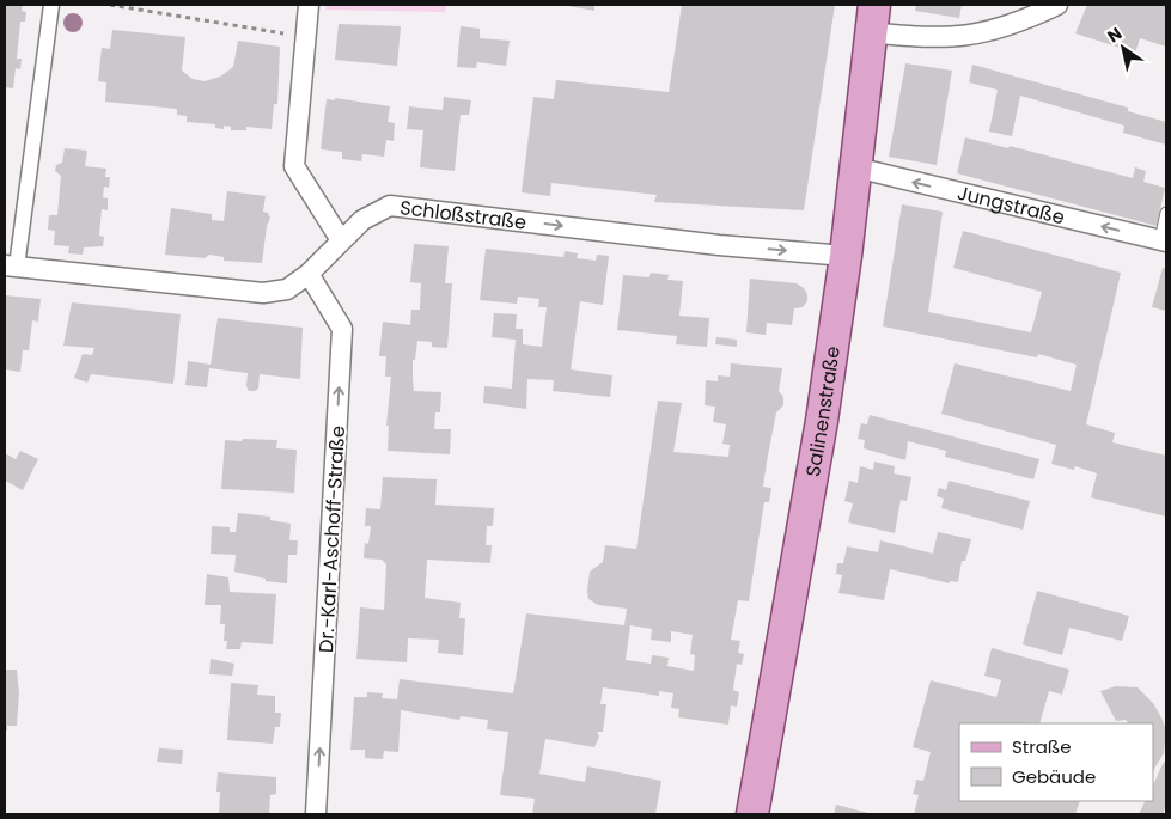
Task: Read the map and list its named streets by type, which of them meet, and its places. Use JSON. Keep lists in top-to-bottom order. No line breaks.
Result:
{"streets":{"main road":["Salinenstraße"],"street":["Jungstraße","Schloßstraße","Dr.-Karl-Aschoff-Straße"]},"crossings":[["Jungstraße","Salinenstraße"],["Schloßstraße","Salinenstraße"],["Schloßstraße","Dr.-Karl-Aschoff-Straße"]],"one_way":["Schloßstraße","Dr.-Karl-Aschoff-Straße"],"legend":["Straße","Gebäude"],"north":"top left"}
